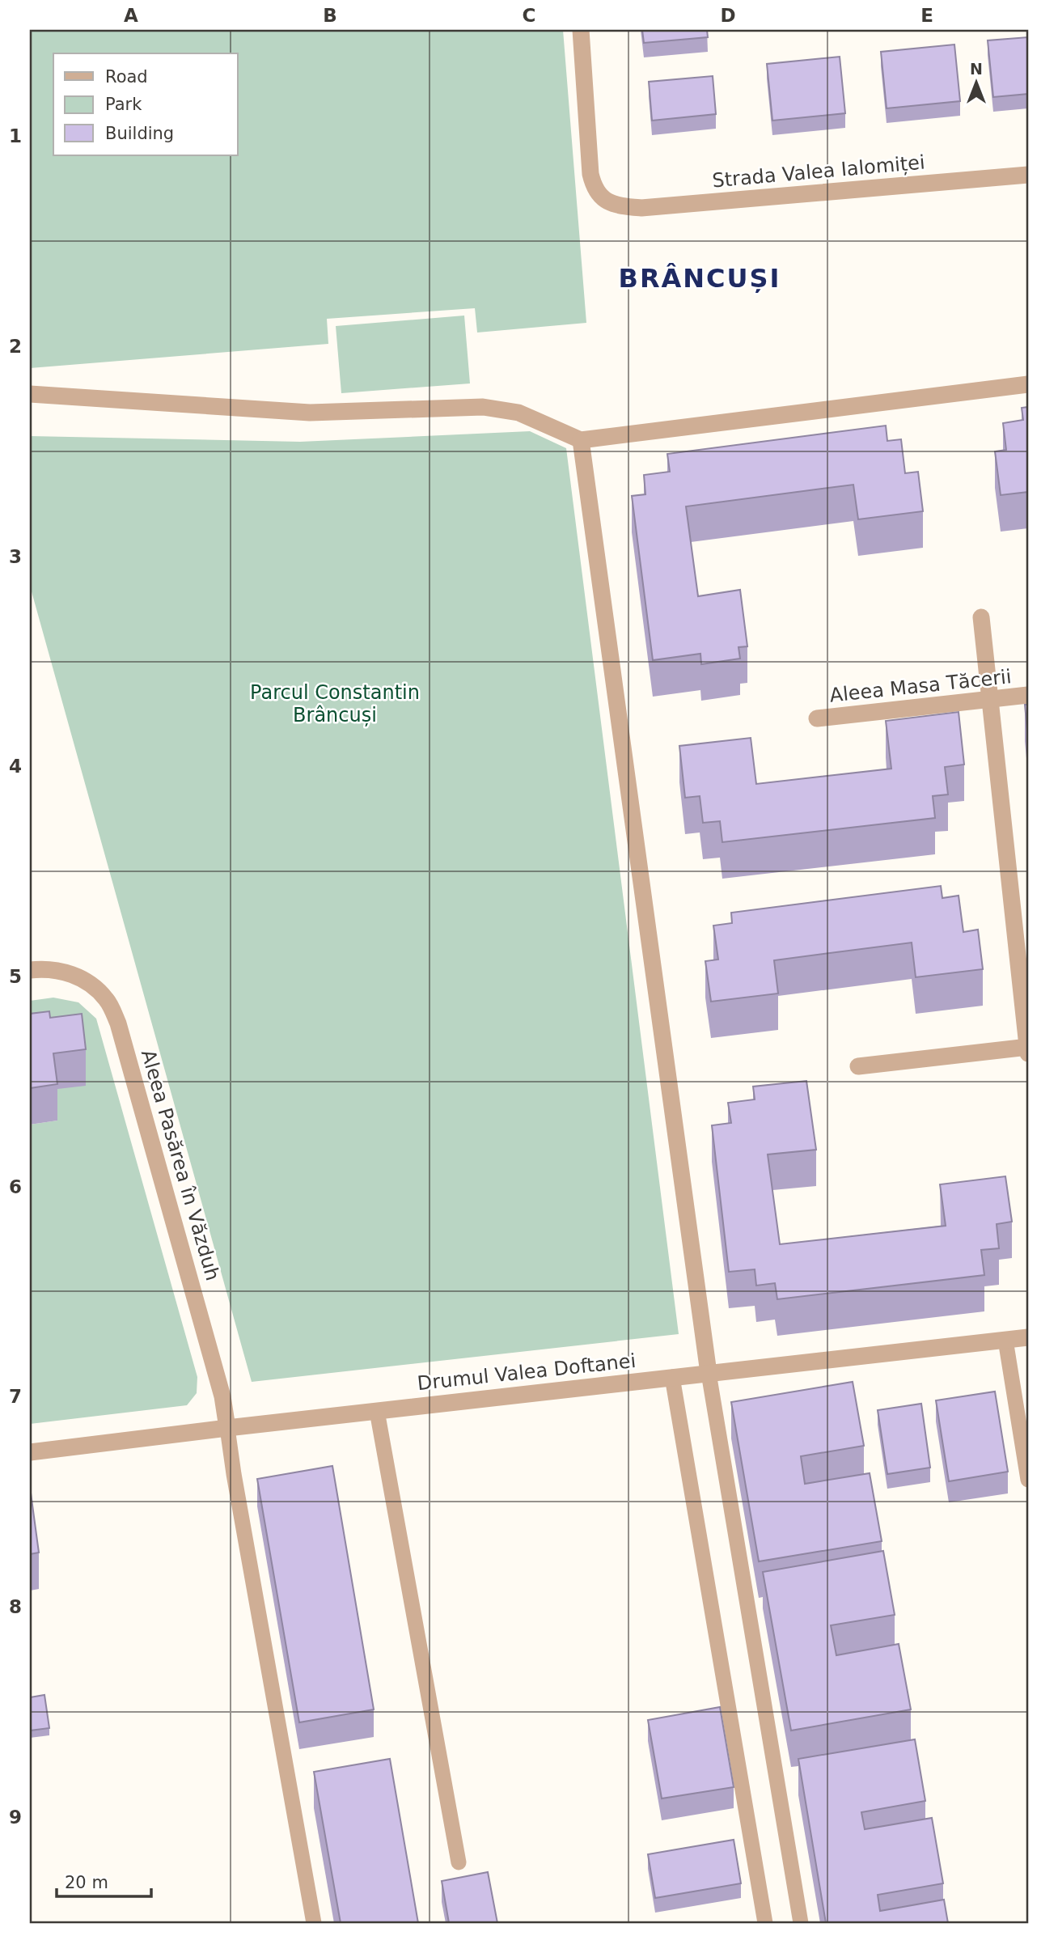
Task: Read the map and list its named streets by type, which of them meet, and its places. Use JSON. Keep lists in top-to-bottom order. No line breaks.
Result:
{"streets":{"street":["Strada Valea Ialomiței","Aleea Masa Tăcerii","Aleea Pasărea în Văzduh","Drumul Valea Doftanei"]},"crossings":[["Aleea Pasărea în Văzduh","Drumul Valea Doftanei"]],"districts":["BRÂNCUȘI"],"parks":["Parcul Constantin Brâncuși"],"legend":["Road","Park","Building"],"scale_bar":"20 m","north":"top","grid":{"columns":["A","B","C","D","E"],"rows":["1","2","3","4","5","6","7","8","9"]}}
